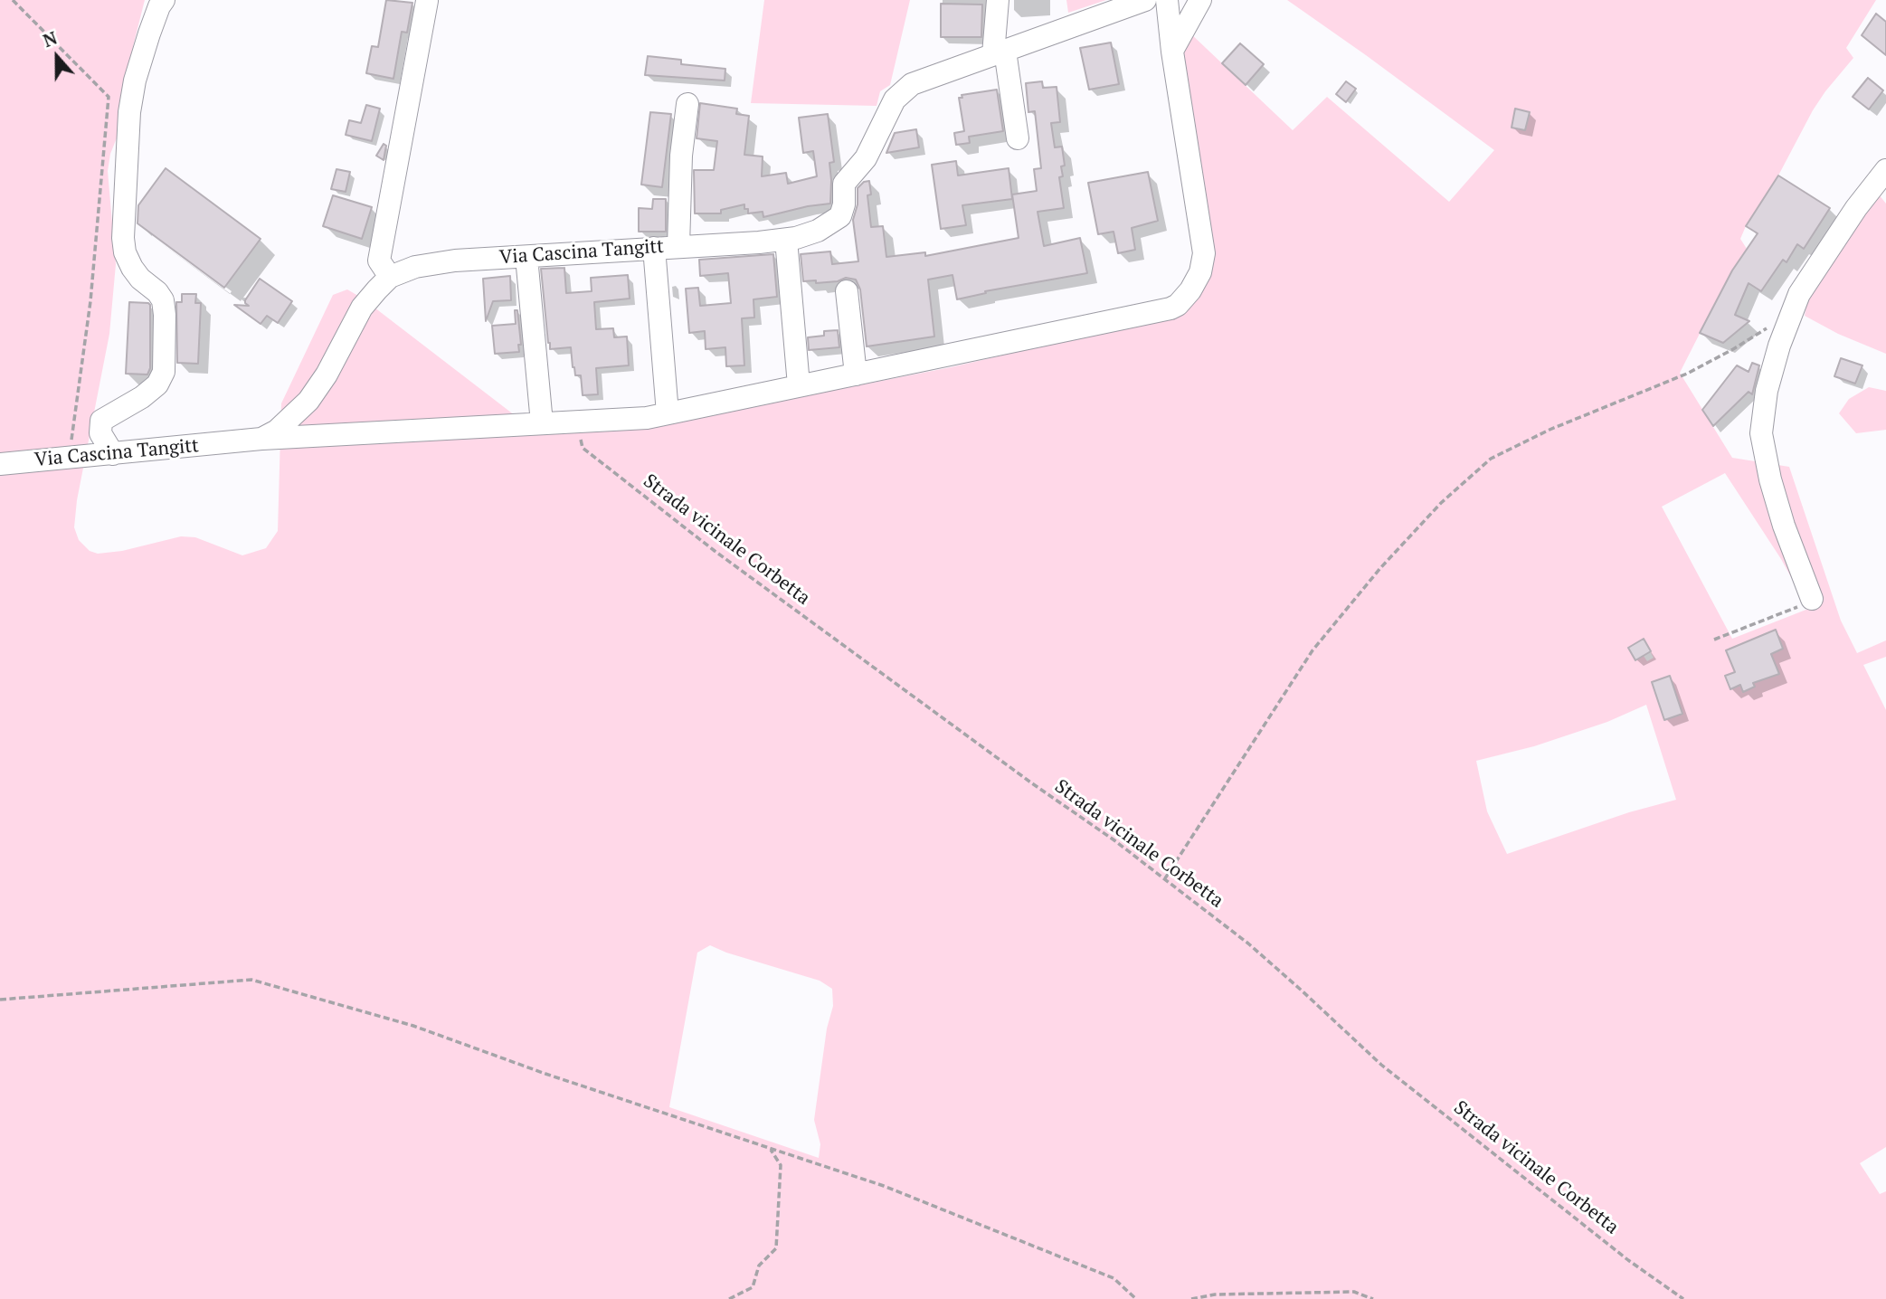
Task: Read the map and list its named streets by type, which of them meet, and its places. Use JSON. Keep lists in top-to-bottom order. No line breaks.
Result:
{"streets":{"street":["Via Cascina Tangitt"],"path":["Strada vicinale Corbetta"]},"north":"top"}
